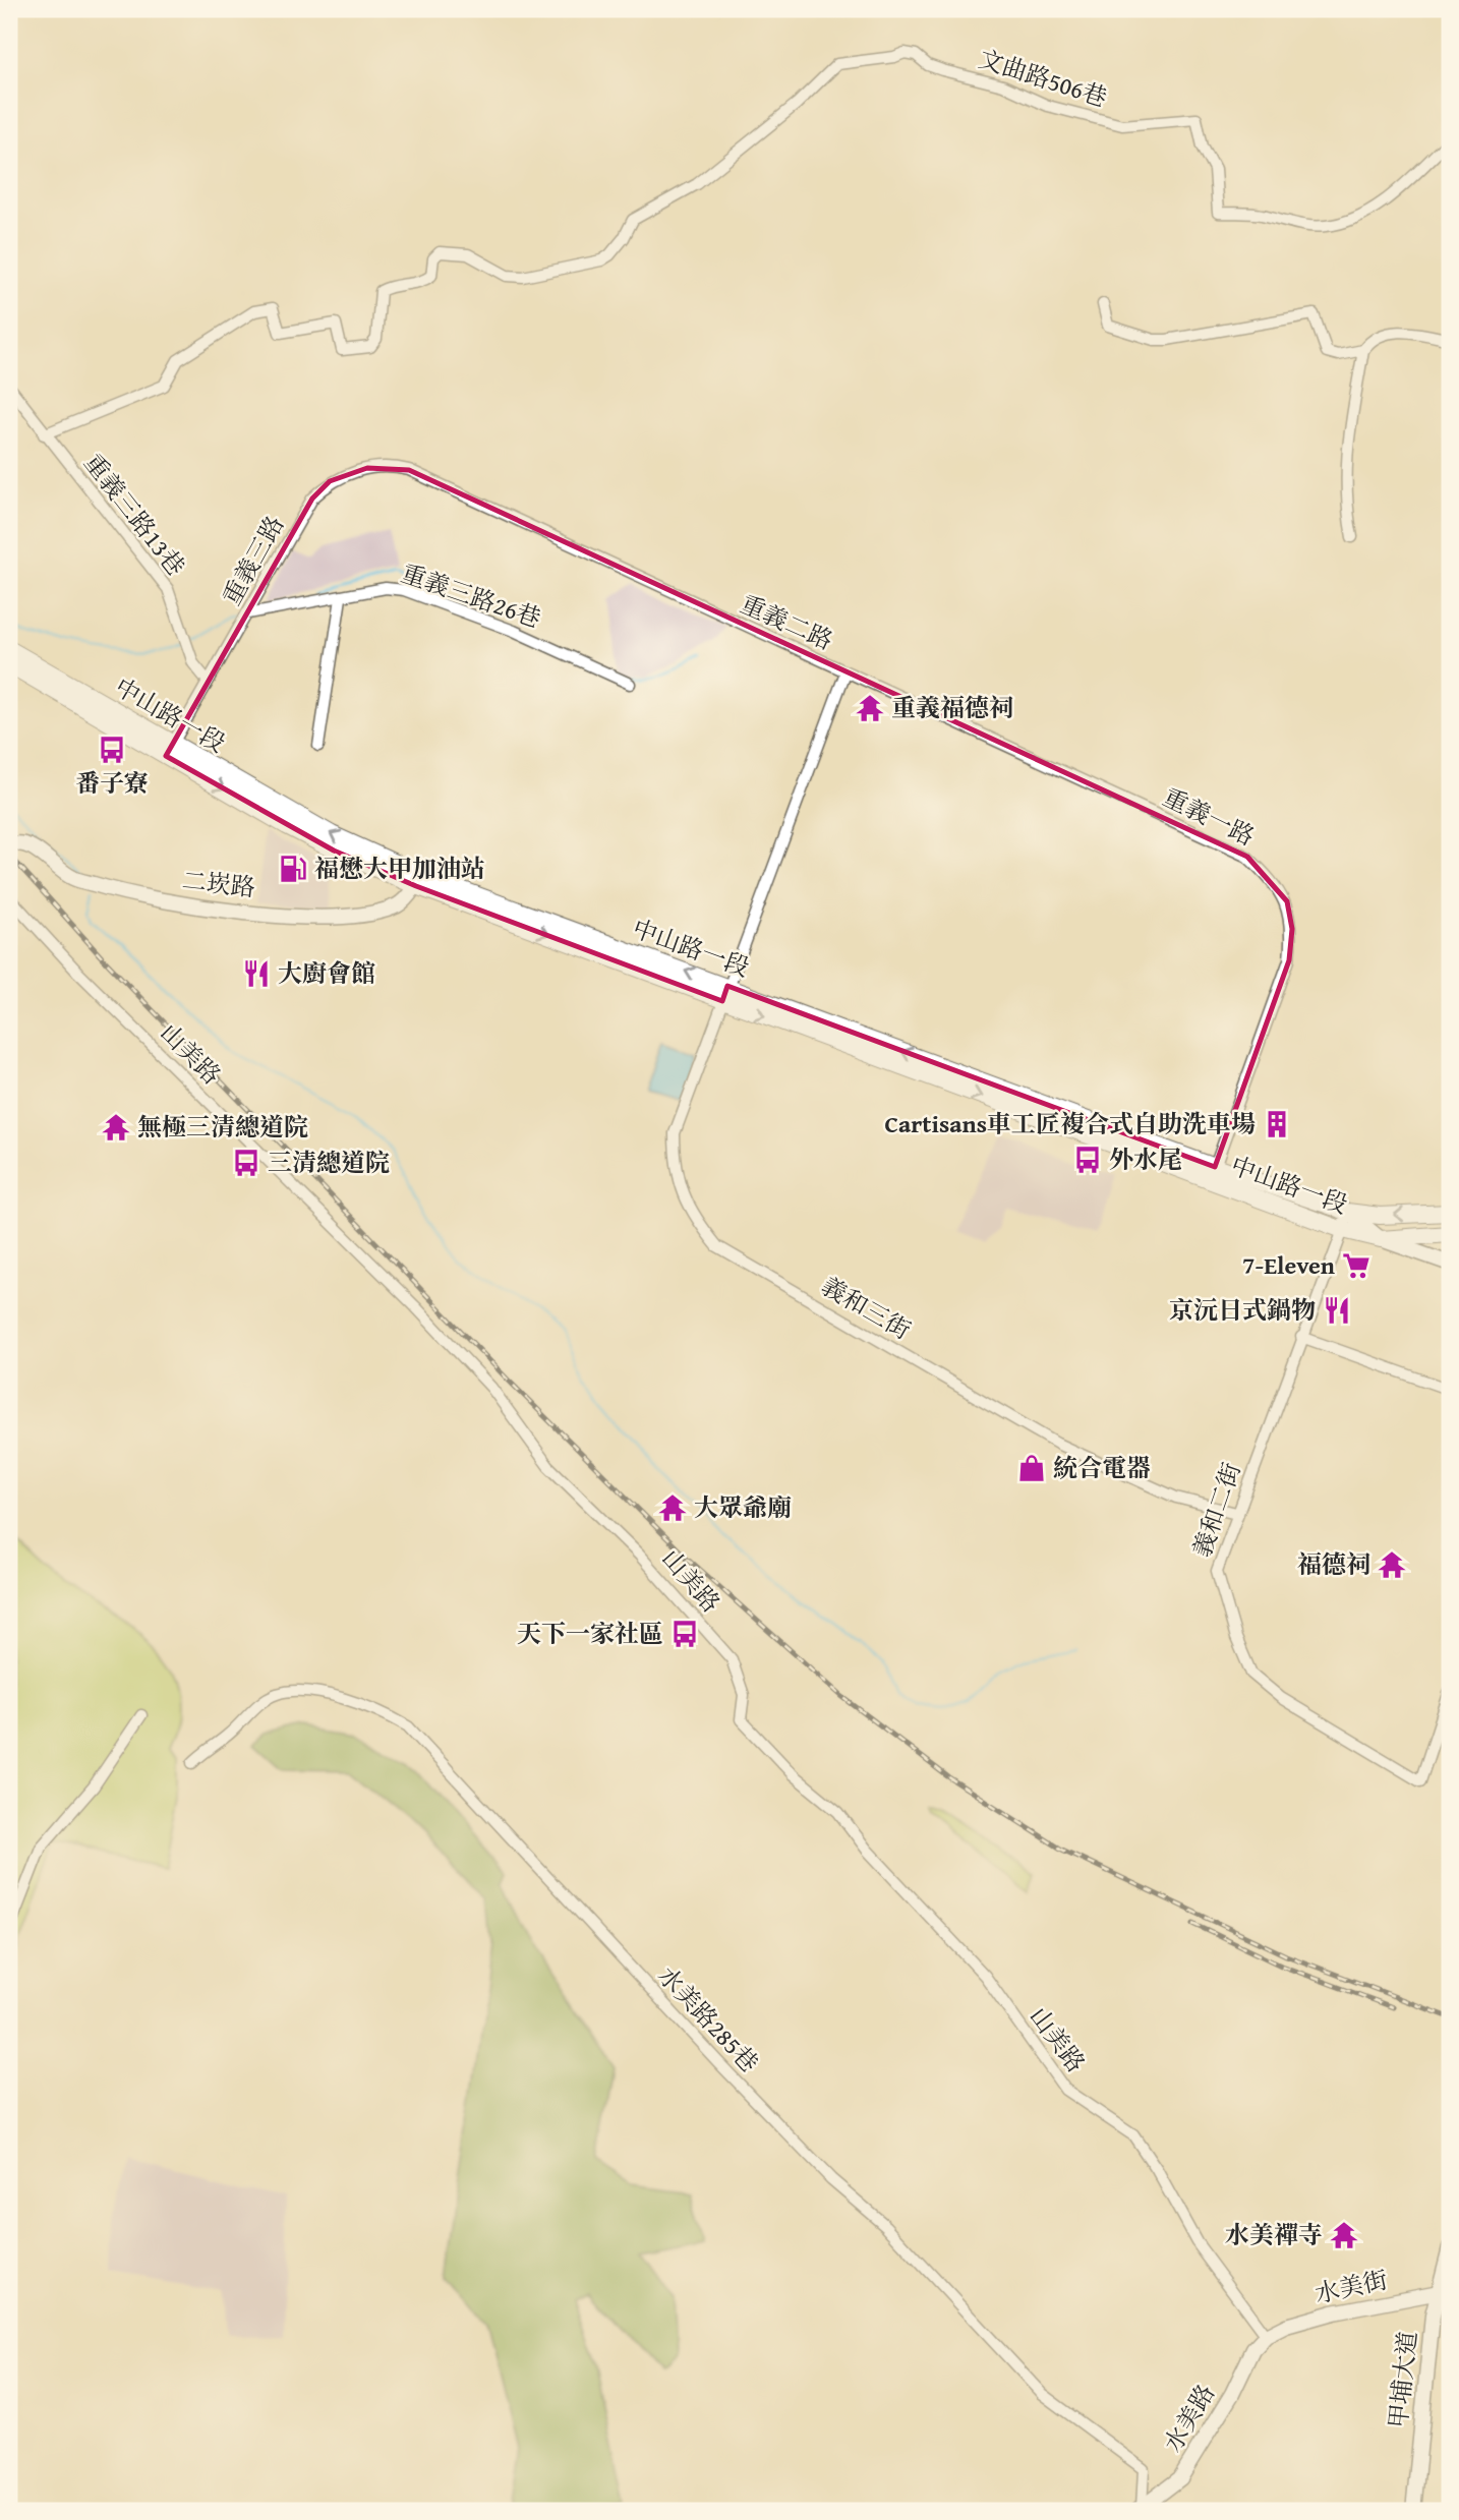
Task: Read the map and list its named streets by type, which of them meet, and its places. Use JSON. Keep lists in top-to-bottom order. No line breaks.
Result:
{"streets":{"main road":["中山路一段"],"street":["文曲路506巷","重義三路13巷","重義三路","重義三路26巷","重義二路","重義一路","二崁路","山美路","義和三街","義和二街","水美路285巷","水美街","甲埔大道","水美路"]},"crossings":[["文曲路506巷","重義三路13巷"],["重義三路13巷","重義三路"],["重義三路","重義三路26巷"],["重義三路","重義二路"],["重義三路","中山路一段"],["重義二路","中山路一段"],["重義二路","重義一路"],["重義二路","義和三街"],["中山路一段","重義一路"],["中山路一段","二崁路"],["中山路一段","義和三街"],["中山路一段","義和二街"],["山美路","水美街"],["山美路","水美路"],["義和三街","義和二街"],["水美路285巷","水美路"],["水美街","甲埔大道"],["水美街","水美路"]],"places":{"temple":["重義福德祠","無極三清總道院","大眾爺廟","福德祠","水美禪寺"],"bus stop":["番子寮","外水尾","三清總道院","天下一家社區"],"fuel station":["福懋大甲加油站"],"restaurant":["大廚會館","京沅日式鍋物"],"building":["Cartisans車工匠複合式自助洗車場"],"supermarket":["7-Eleven"],"shop":["統合電器"]}}
